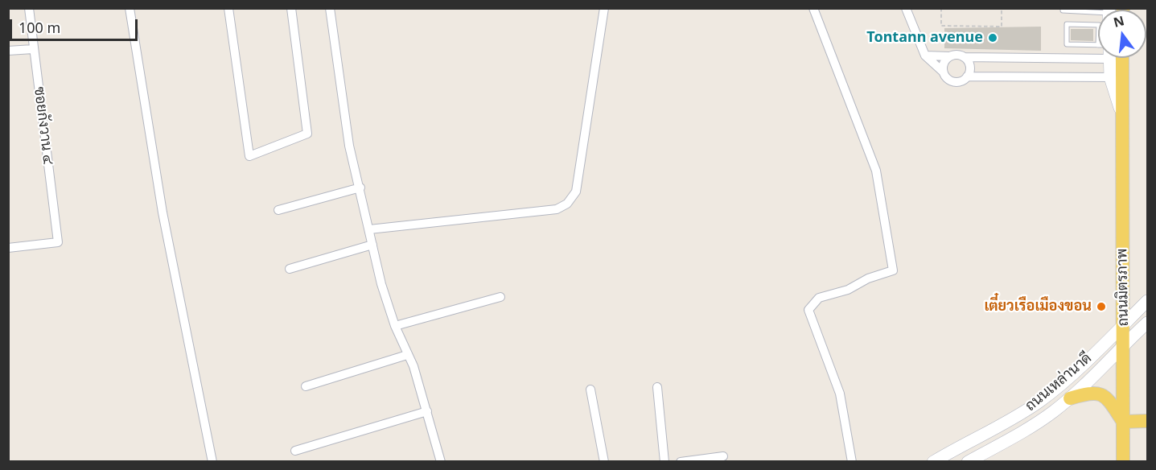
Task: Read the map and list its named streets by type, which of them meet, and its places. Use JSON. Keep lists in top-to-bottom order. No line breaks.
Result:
{"streets":{"main road":["ถนนมิตรภาพ","ถนนเหล่านาดี"],"street":["ซอยกังวาน ๔"]},"crossings":[["ถนนมิตรภาพ","ถนนเหล่านาดี"]],"places":["Tontann avenue","เตี๋ยวเรือเมืองขอน"],"scale_bar":"100 m","north":"top"}
